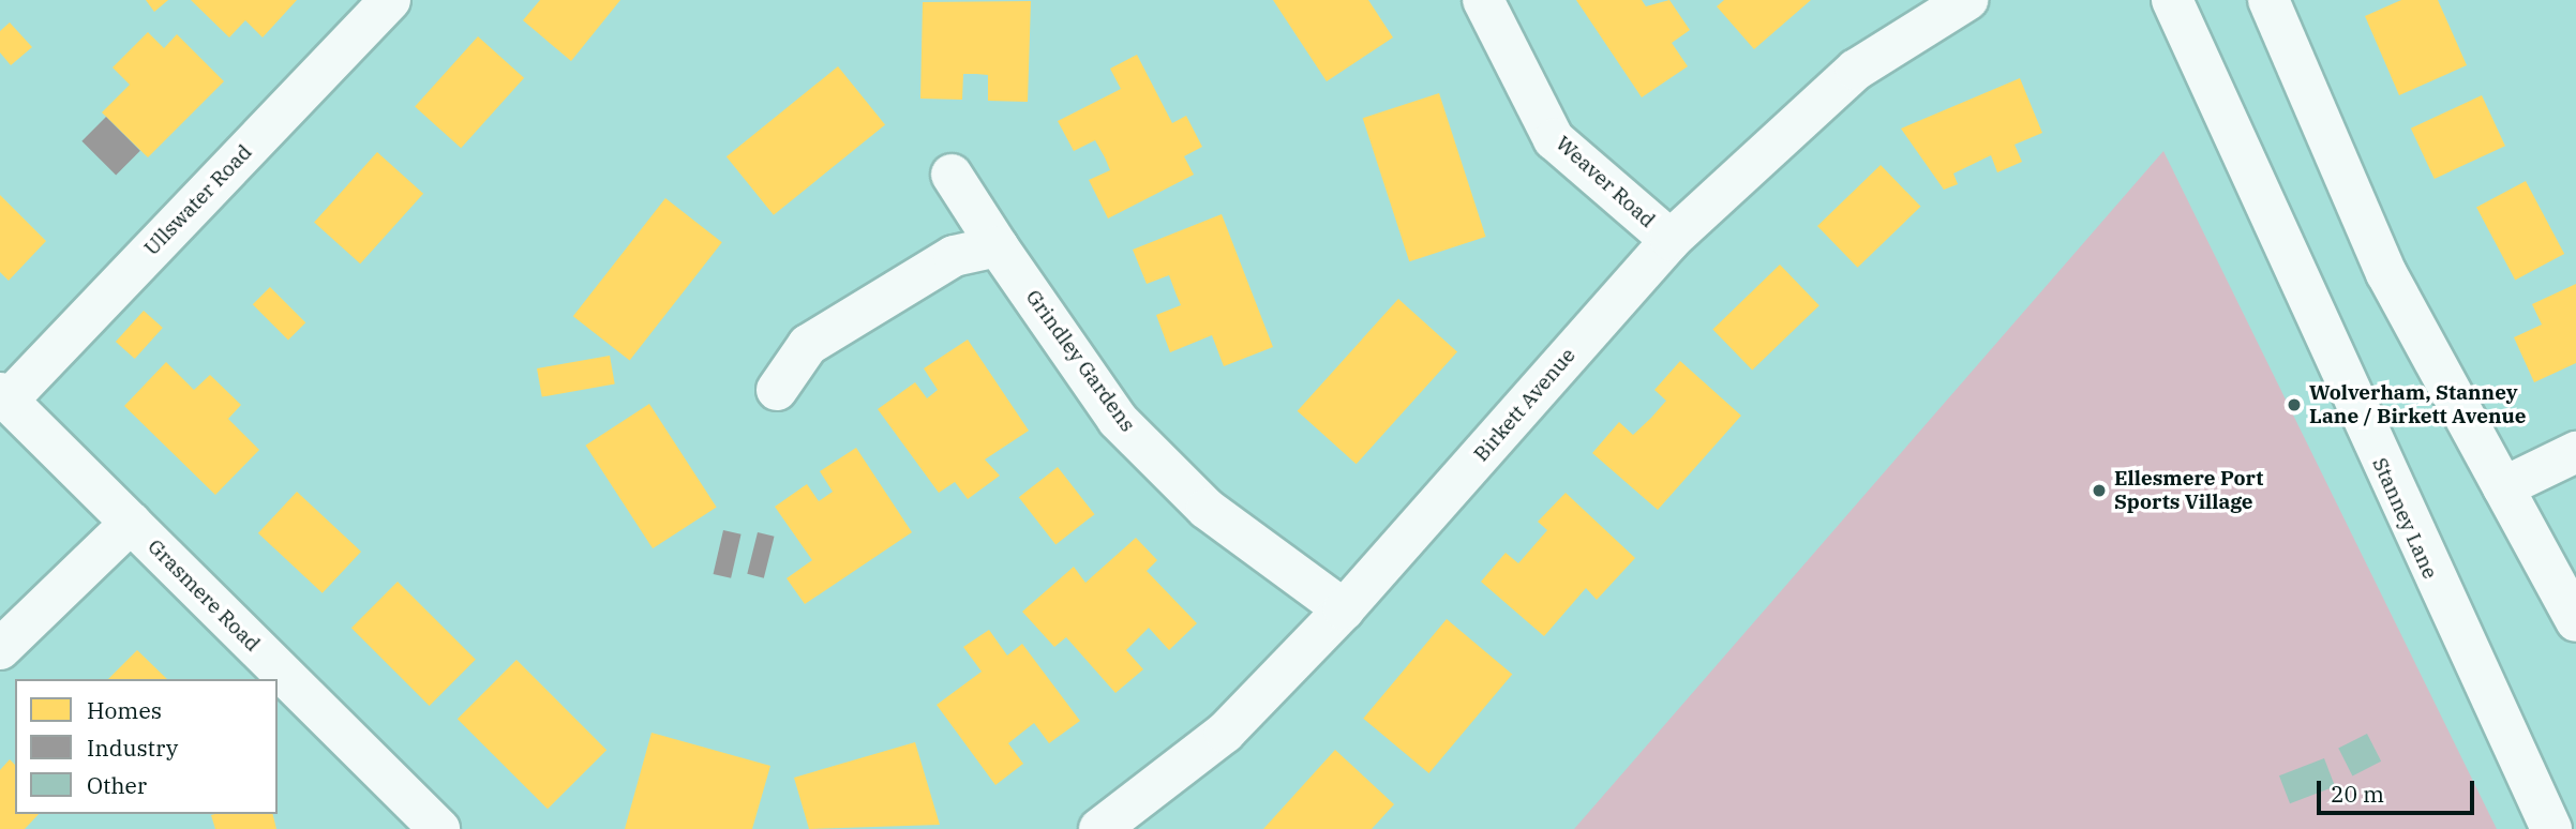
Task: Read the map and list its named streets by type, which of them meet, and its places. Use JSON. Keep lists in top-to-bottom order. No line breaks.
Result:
{"streets":{"street":["Weaver Road","Ullswater Road","Grindley Gardens","Birkett Avenue","Stanney Lane","Grasmere Road"]},"crossings":[["Weaver Road","Birkett Avenue"],["Ullswater Road","Grasmere Road"],["Grindley Gardens","Birkett Avenue"]],"places":["Wolverham, Stanney Lane / Birkett Avenue","Ellesmere Port Sports Village"],"legend":["Homes","Industry","Other"],"scale_bar":"20 m"}
